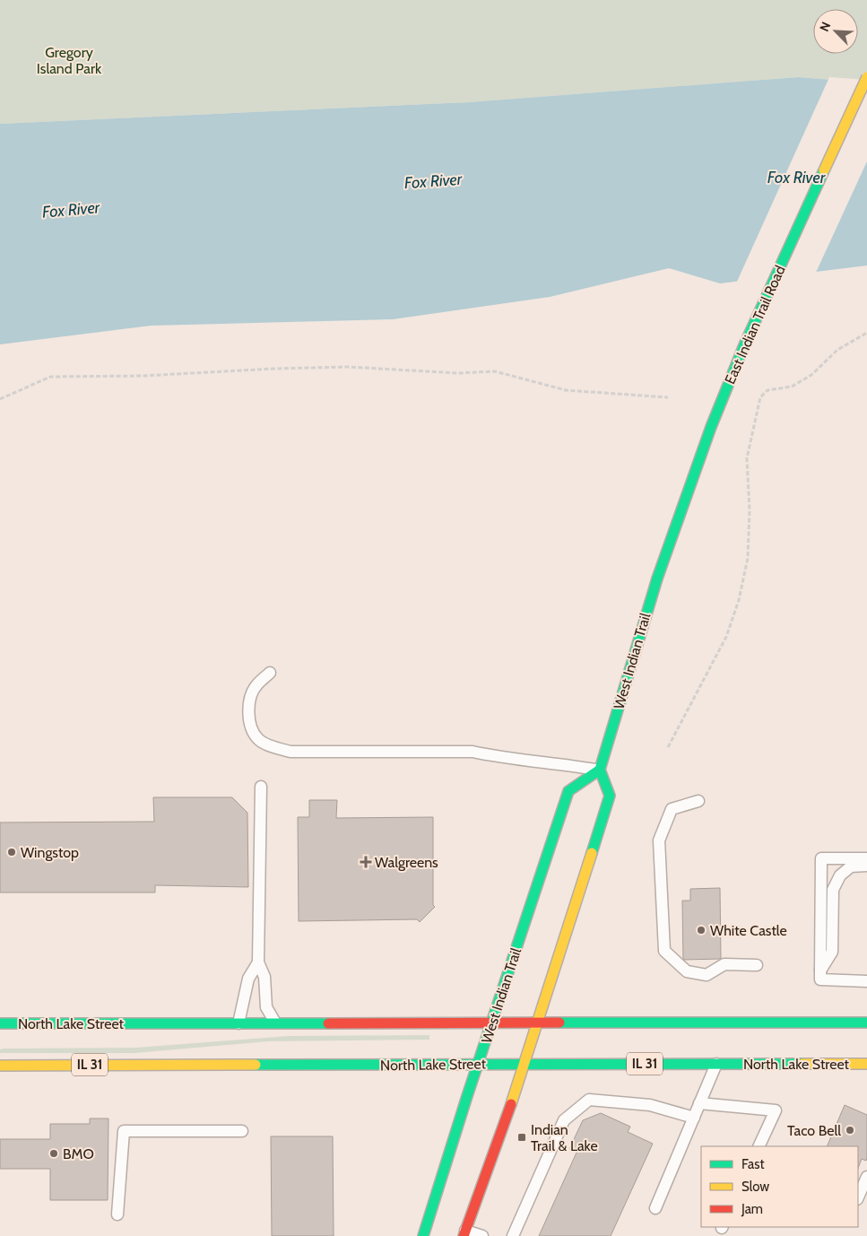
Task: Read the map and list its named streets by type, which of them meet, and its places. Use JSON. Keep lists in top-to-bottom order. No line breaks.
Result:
{"streets":{"main road":["East Indian Trail Road","West Indian Trail","North Lake Street","IL 31"]},"crossings":[["East Indian Trail Road","West Indian Trail"],["West Indian Trail","North Lake Street"]],"water":["Fox River"],"parks":["Gregory Island Park"],"places":{"other":["Wingstop","White Castle","Taco Bell","BMO"],"health":["Walgreens"],"transit":["Indian Trail & Lake"]},"legend":["Fast","Slow","Jam"],"north":"top left"}
